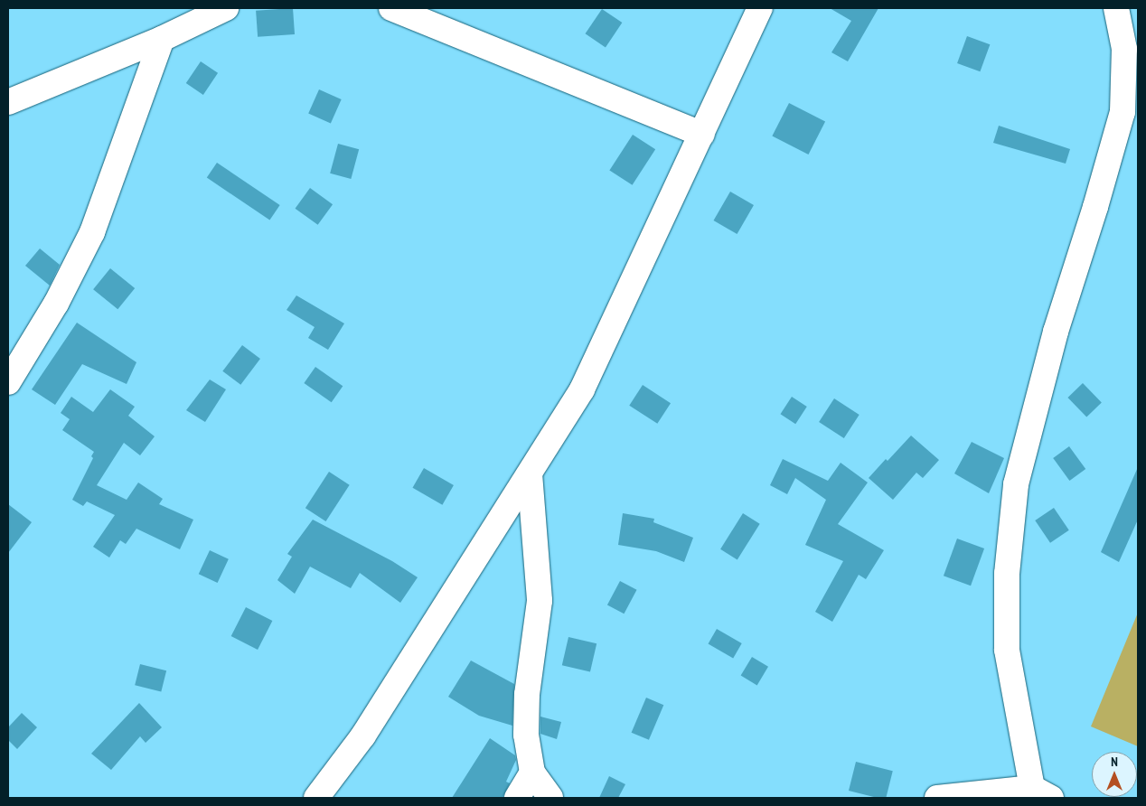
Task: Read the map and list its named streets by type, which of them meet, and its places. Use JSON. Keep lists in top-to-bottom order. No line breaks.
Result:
{"north":"top"}
